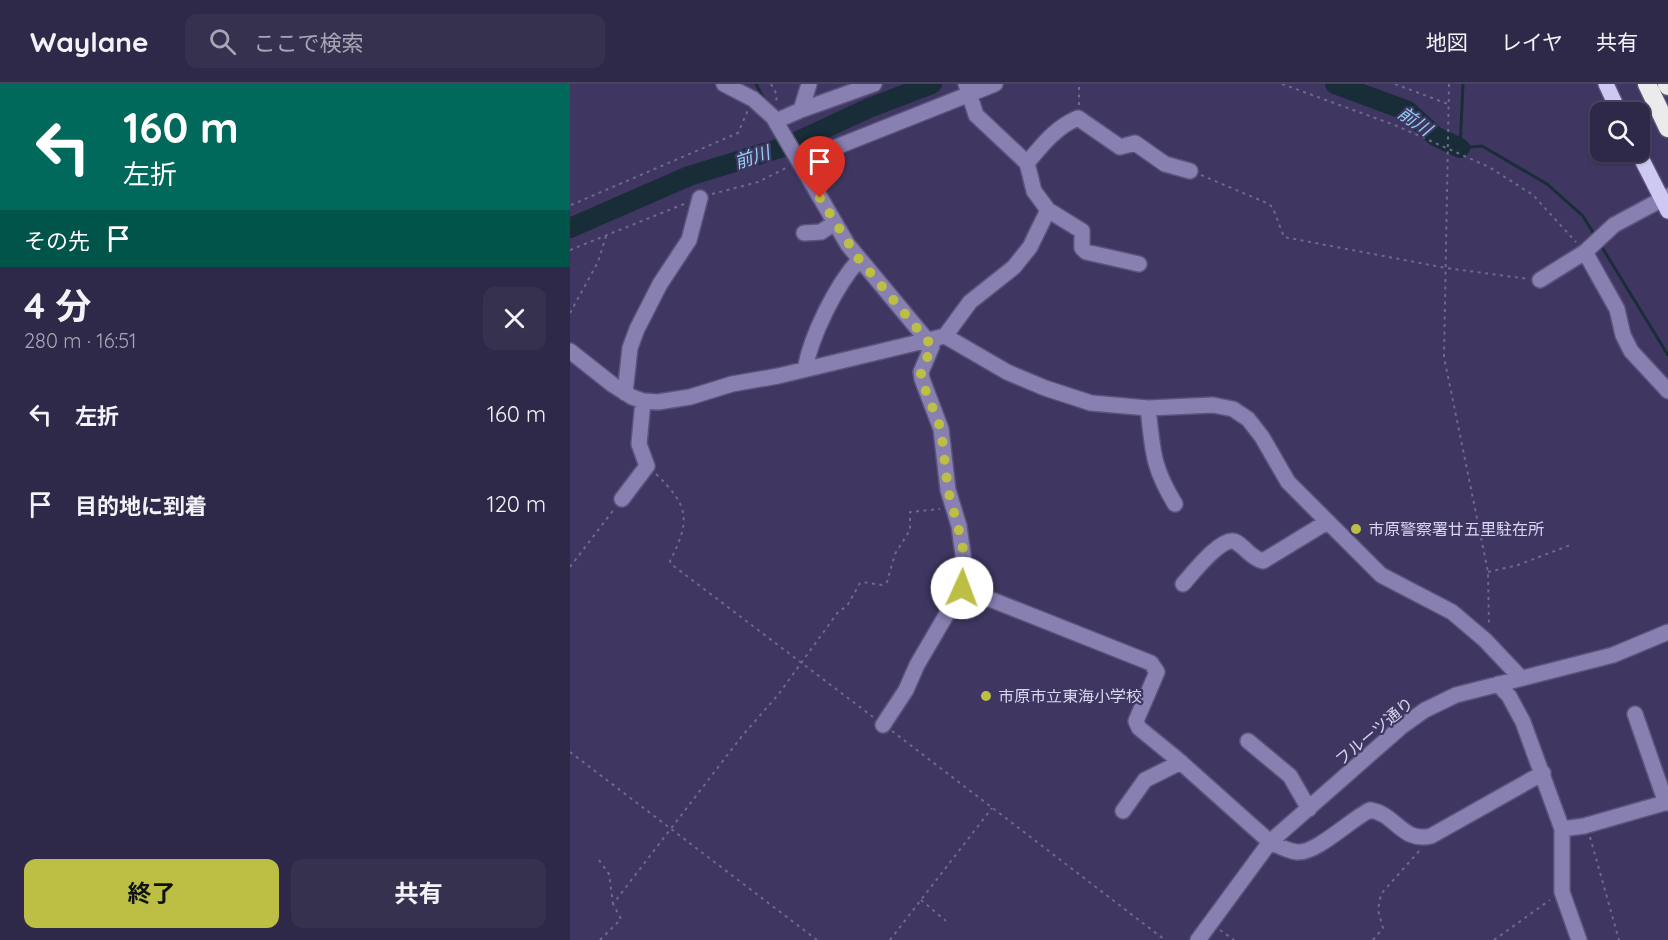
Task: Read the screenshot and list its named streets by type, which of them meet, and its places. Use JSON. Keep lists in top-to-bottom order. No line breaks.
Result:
{"streets":{"street":["フルーツ通り"]},"water":["前川"],"places":["市原警察署廿五里駐在所","市原市立東海小学校"],"page":{"header":"Waylane","search":"ここで検索","nav":["地図","レイヤ","共有"],"turn":["160 m","左折"],"then":"その先","heading":["4 分","280 m · 16:51"],"list":[{"name":"左折","value":"160 m"},{"name":"目的地に到着","value":"120 m"}],"buttons":["終了","共有"]}}
